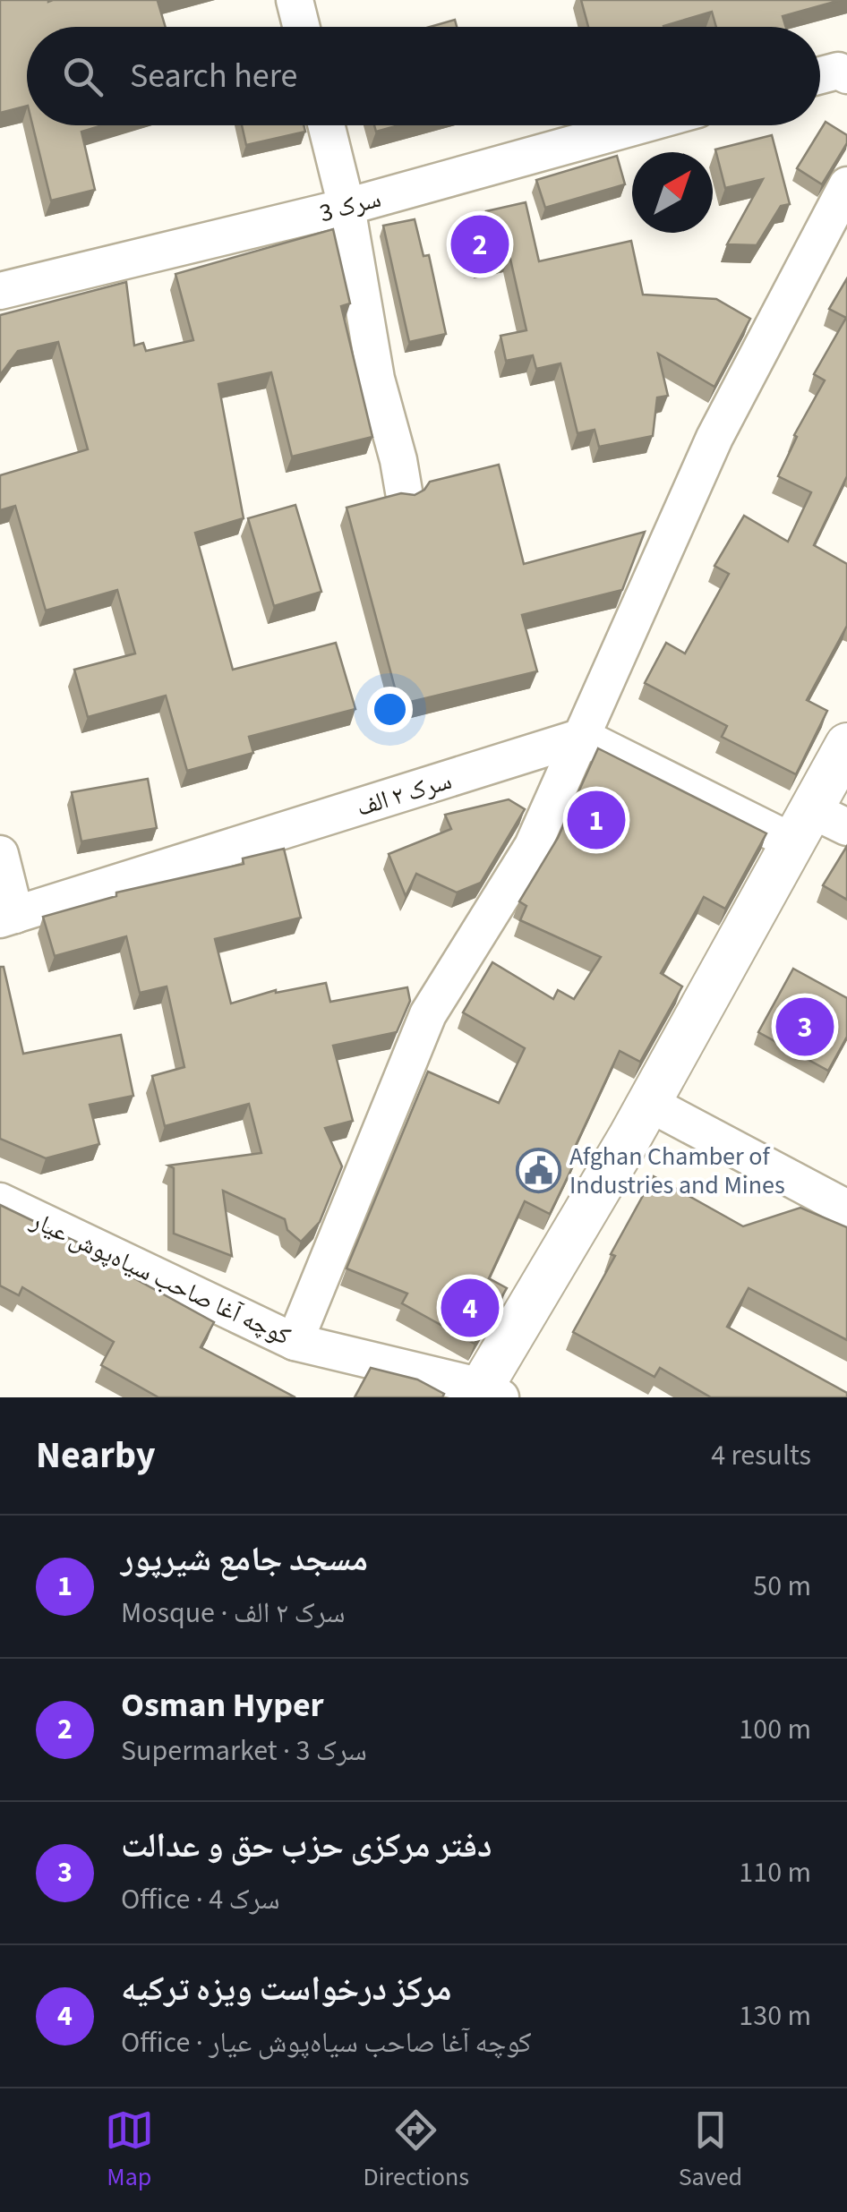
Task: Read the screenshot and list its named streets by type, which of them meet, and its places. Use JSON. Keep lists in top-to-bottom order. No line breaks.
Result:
{"streets":{"street":["سرک 3","سرک ۲ الف","کوچه آغا صاحب سیاه‌پوش عیار"]},"places":{"public building":["Afghan Chamber of Industries and Mines"]},"north":"top right","page":{"search":"Search here","pins":["2","1","3","4"],"heading":["Nearby","4 results"],"list":[{"mark":"1","name":"مسجد جامع شیرپور","note":"Mosque · سرک ۲ الف","value":"50 m"},{"mark":"2","name":"Osman Hyper","note":"Supermarket · سرک 3","value":"100 m"},{"mark":"3","name":"دفتر مرکزی حزب حق و عدالت","note":"Office · سرک 4","value":"110 m"},{"mark":"4","name":"مرکز درخواست ویزه ترکیه","note":"Office · کوچه آغا صاحب سیاه‌پوش عیار","value":"130 m"}],"nav":["Map","Directions","Saved"]}}
